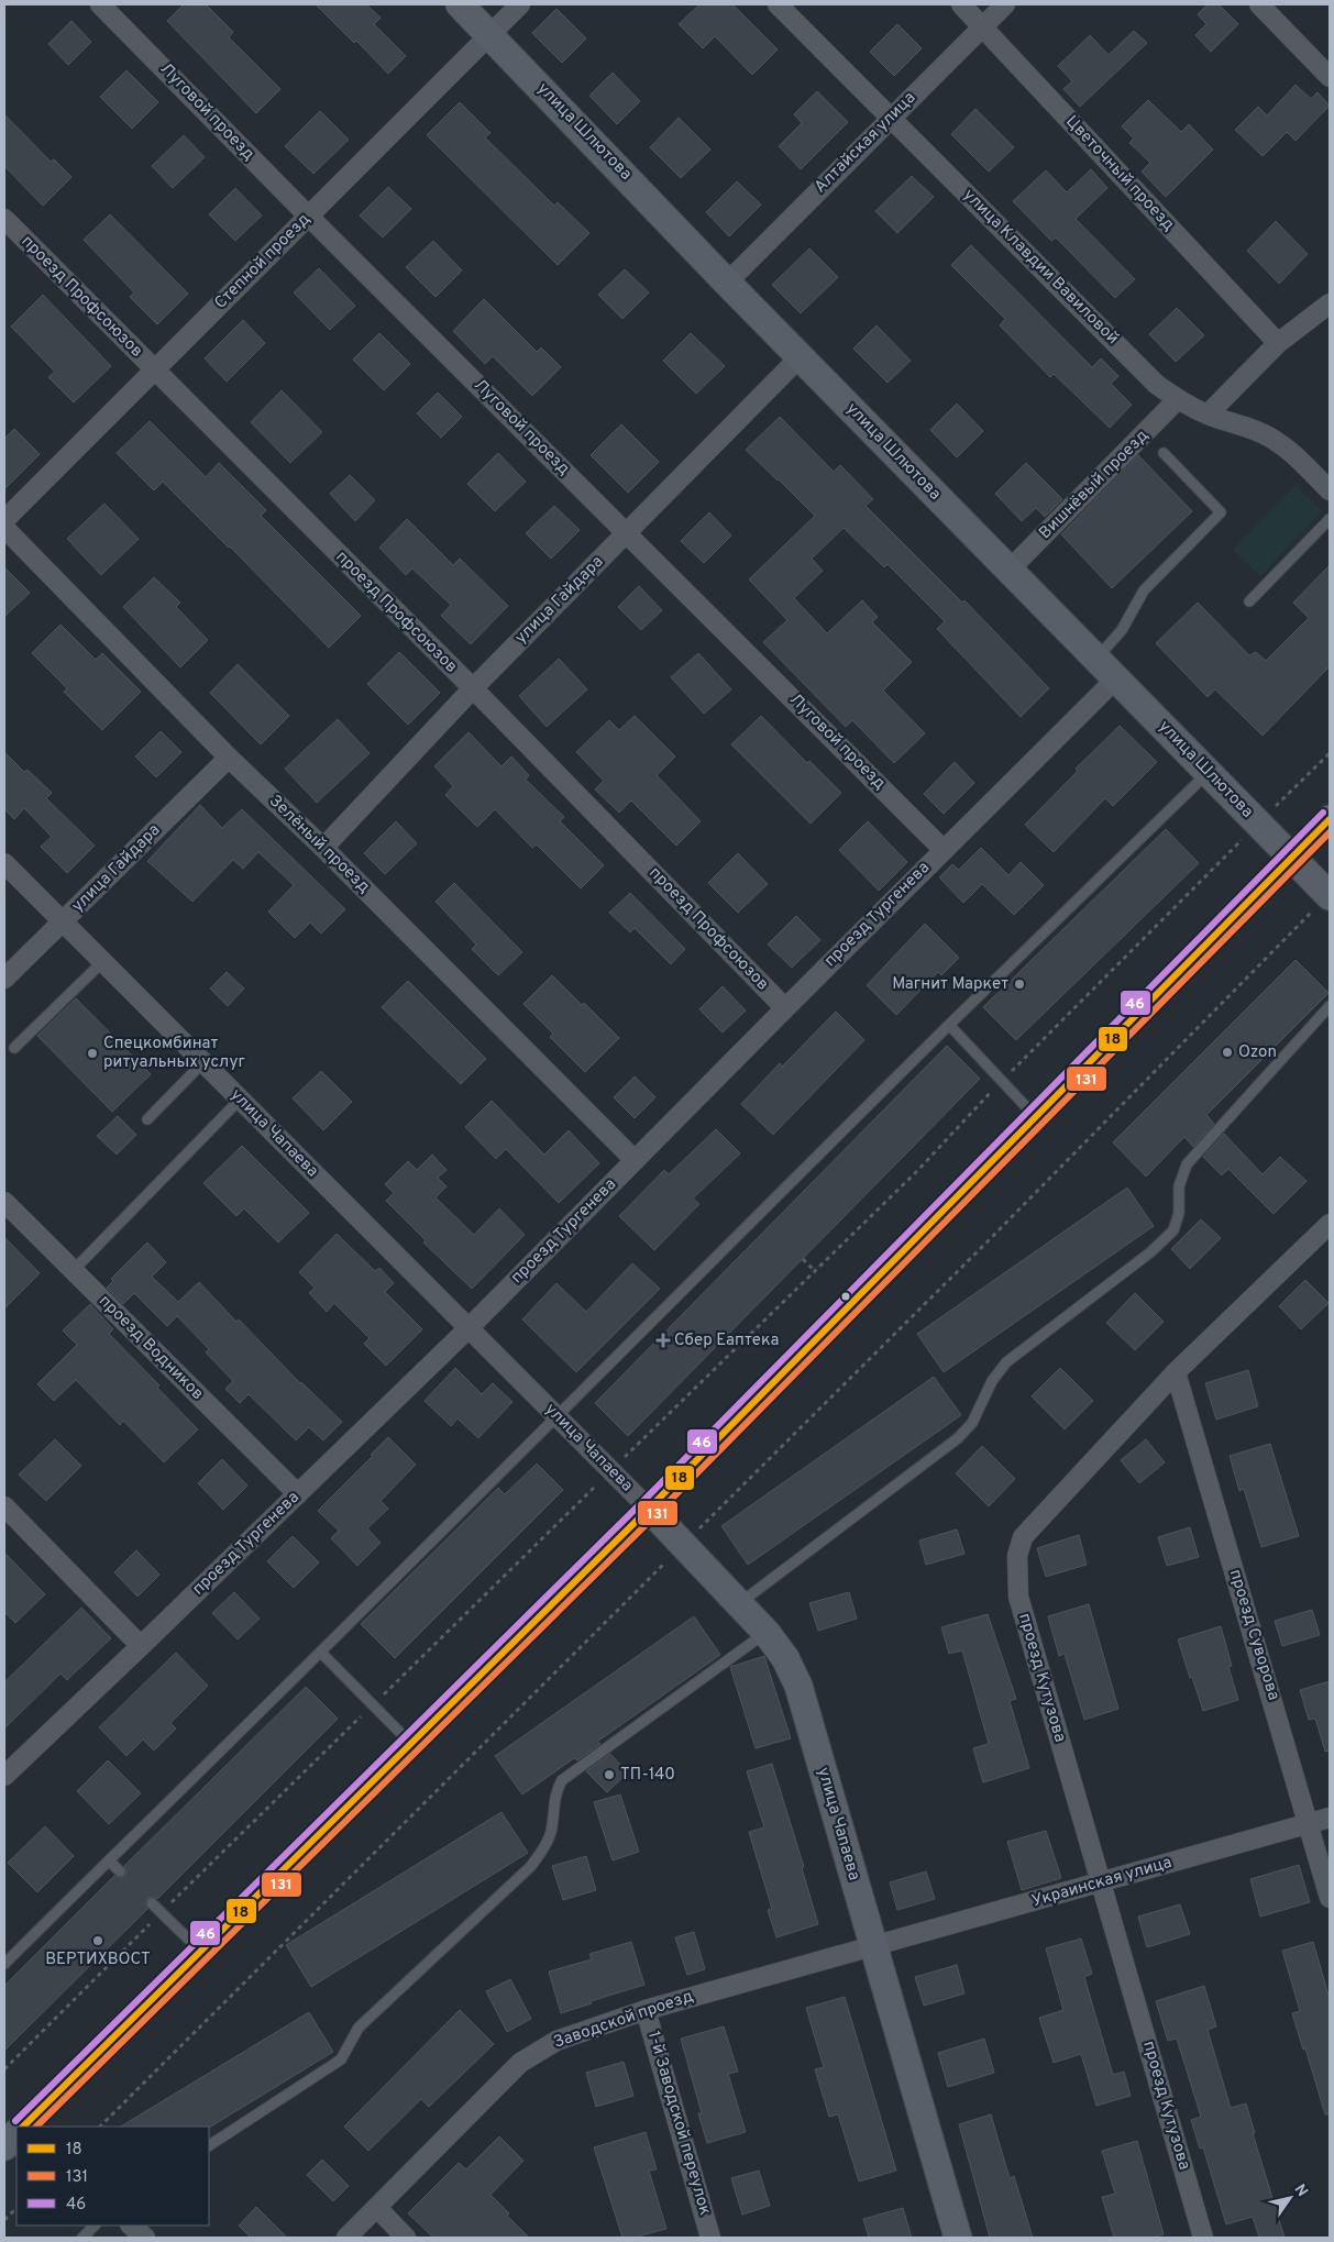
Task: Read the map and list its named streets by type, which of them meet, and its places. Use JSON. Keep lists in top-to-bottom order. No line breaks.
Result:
{"streets":{"main road":["улица Шлютова","улица Чапаева"],"street":["Луговой проезд","Алтайская улица","Цветочный проезд","Степной проезд","улица Клавдии Вавиловой","проезд Профсоюзов","Вишнёвый проезд","улица Гайдара","Зелёный проезд","проезд Тургенева","проезд Водников","проезд Суворова","проезд Кутузова","Украинская улица","Заводской проезд","1-й Заводской переулок"]},"crossings":[["Луговой проезд","Степной проезд"],["Луговой проезд","улица Гайдара"],["Луговой проезд","проезд Тургенева"],["улица Шлютова","Алтайская улица"],["улица Шлютова","Степной проезд"],["улица Шлютова","Вишнёвый проезд"],["улица Шлютова","улица Гайдара"],["улица Шлютова","проезд Тургенева"],["Алтайская улица","Цветочный проезд"],["Алтайская улица","улица Клавдии Вавиловой"],["Степной проезд","проезд Профсоюзов"],["улица Клавдии Вавиловой","Вишнёвый проезд"],["проезд Профсоюзов","улица Гайдара"],["проезд Профсоюзов","проезд Тургенева"],["улица Гайдара","Зелёный проезд"],["улица Гайдара","улица Чапаева"],["Зелёный проезд","проезд Тургенева"],["проезд Тургенева","улица Чапаева"],["проезд Тургенева","проезд Водников"],["улица Чапаева","Украинская улица"],["улица Чапаева","Заводской проезд"],["проезд Суворова","проезд Кутузова"],["проезд Суворова","Украинская улица"],["проезд Кутузова","Украинская улица"],["Украинская улица","Заводской проезд"],["Заводской проезд","1-й Заводской переулок"]],"places":{"other":["Магнит Маркет","Ozon","Спецкомбинат ритуальных услуг","ТП-140","ВЕРТИХВОСТ"],"health":["Сбер Еаптека"]},"lines":["transit line 46","transit line 18","transit line 131"],"legend":["18","131","46"],"north":"top right"}
